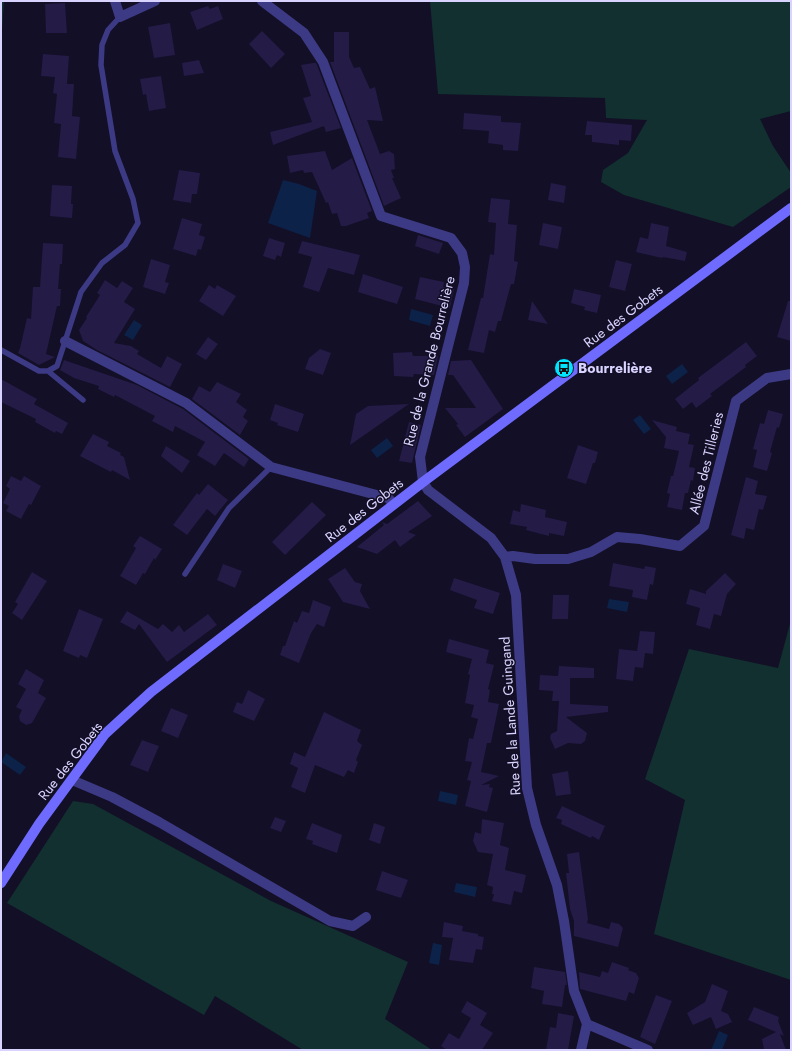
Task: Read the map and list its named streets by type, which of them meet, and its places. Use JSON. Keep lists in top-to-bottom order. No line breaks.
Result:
{"streets":{"main road":["Rue des Gobets"],"street":["Rue de la Grande Bourrelière","Allée des Tilleries","Rue de la Lande Guingand"]},"crossings":[["Rue des Gobets","Rue de la Grande Bourrelière"],["Rue des Gobets","Rue de la Lande Guingand"],["Rue de la Grande Bourrelière","Rue de la Lande Guingand"],["Allée des Tilleries","Rue de la Lande Guingand"]],"places":{"bus stop":["Bourrelière"]}}
